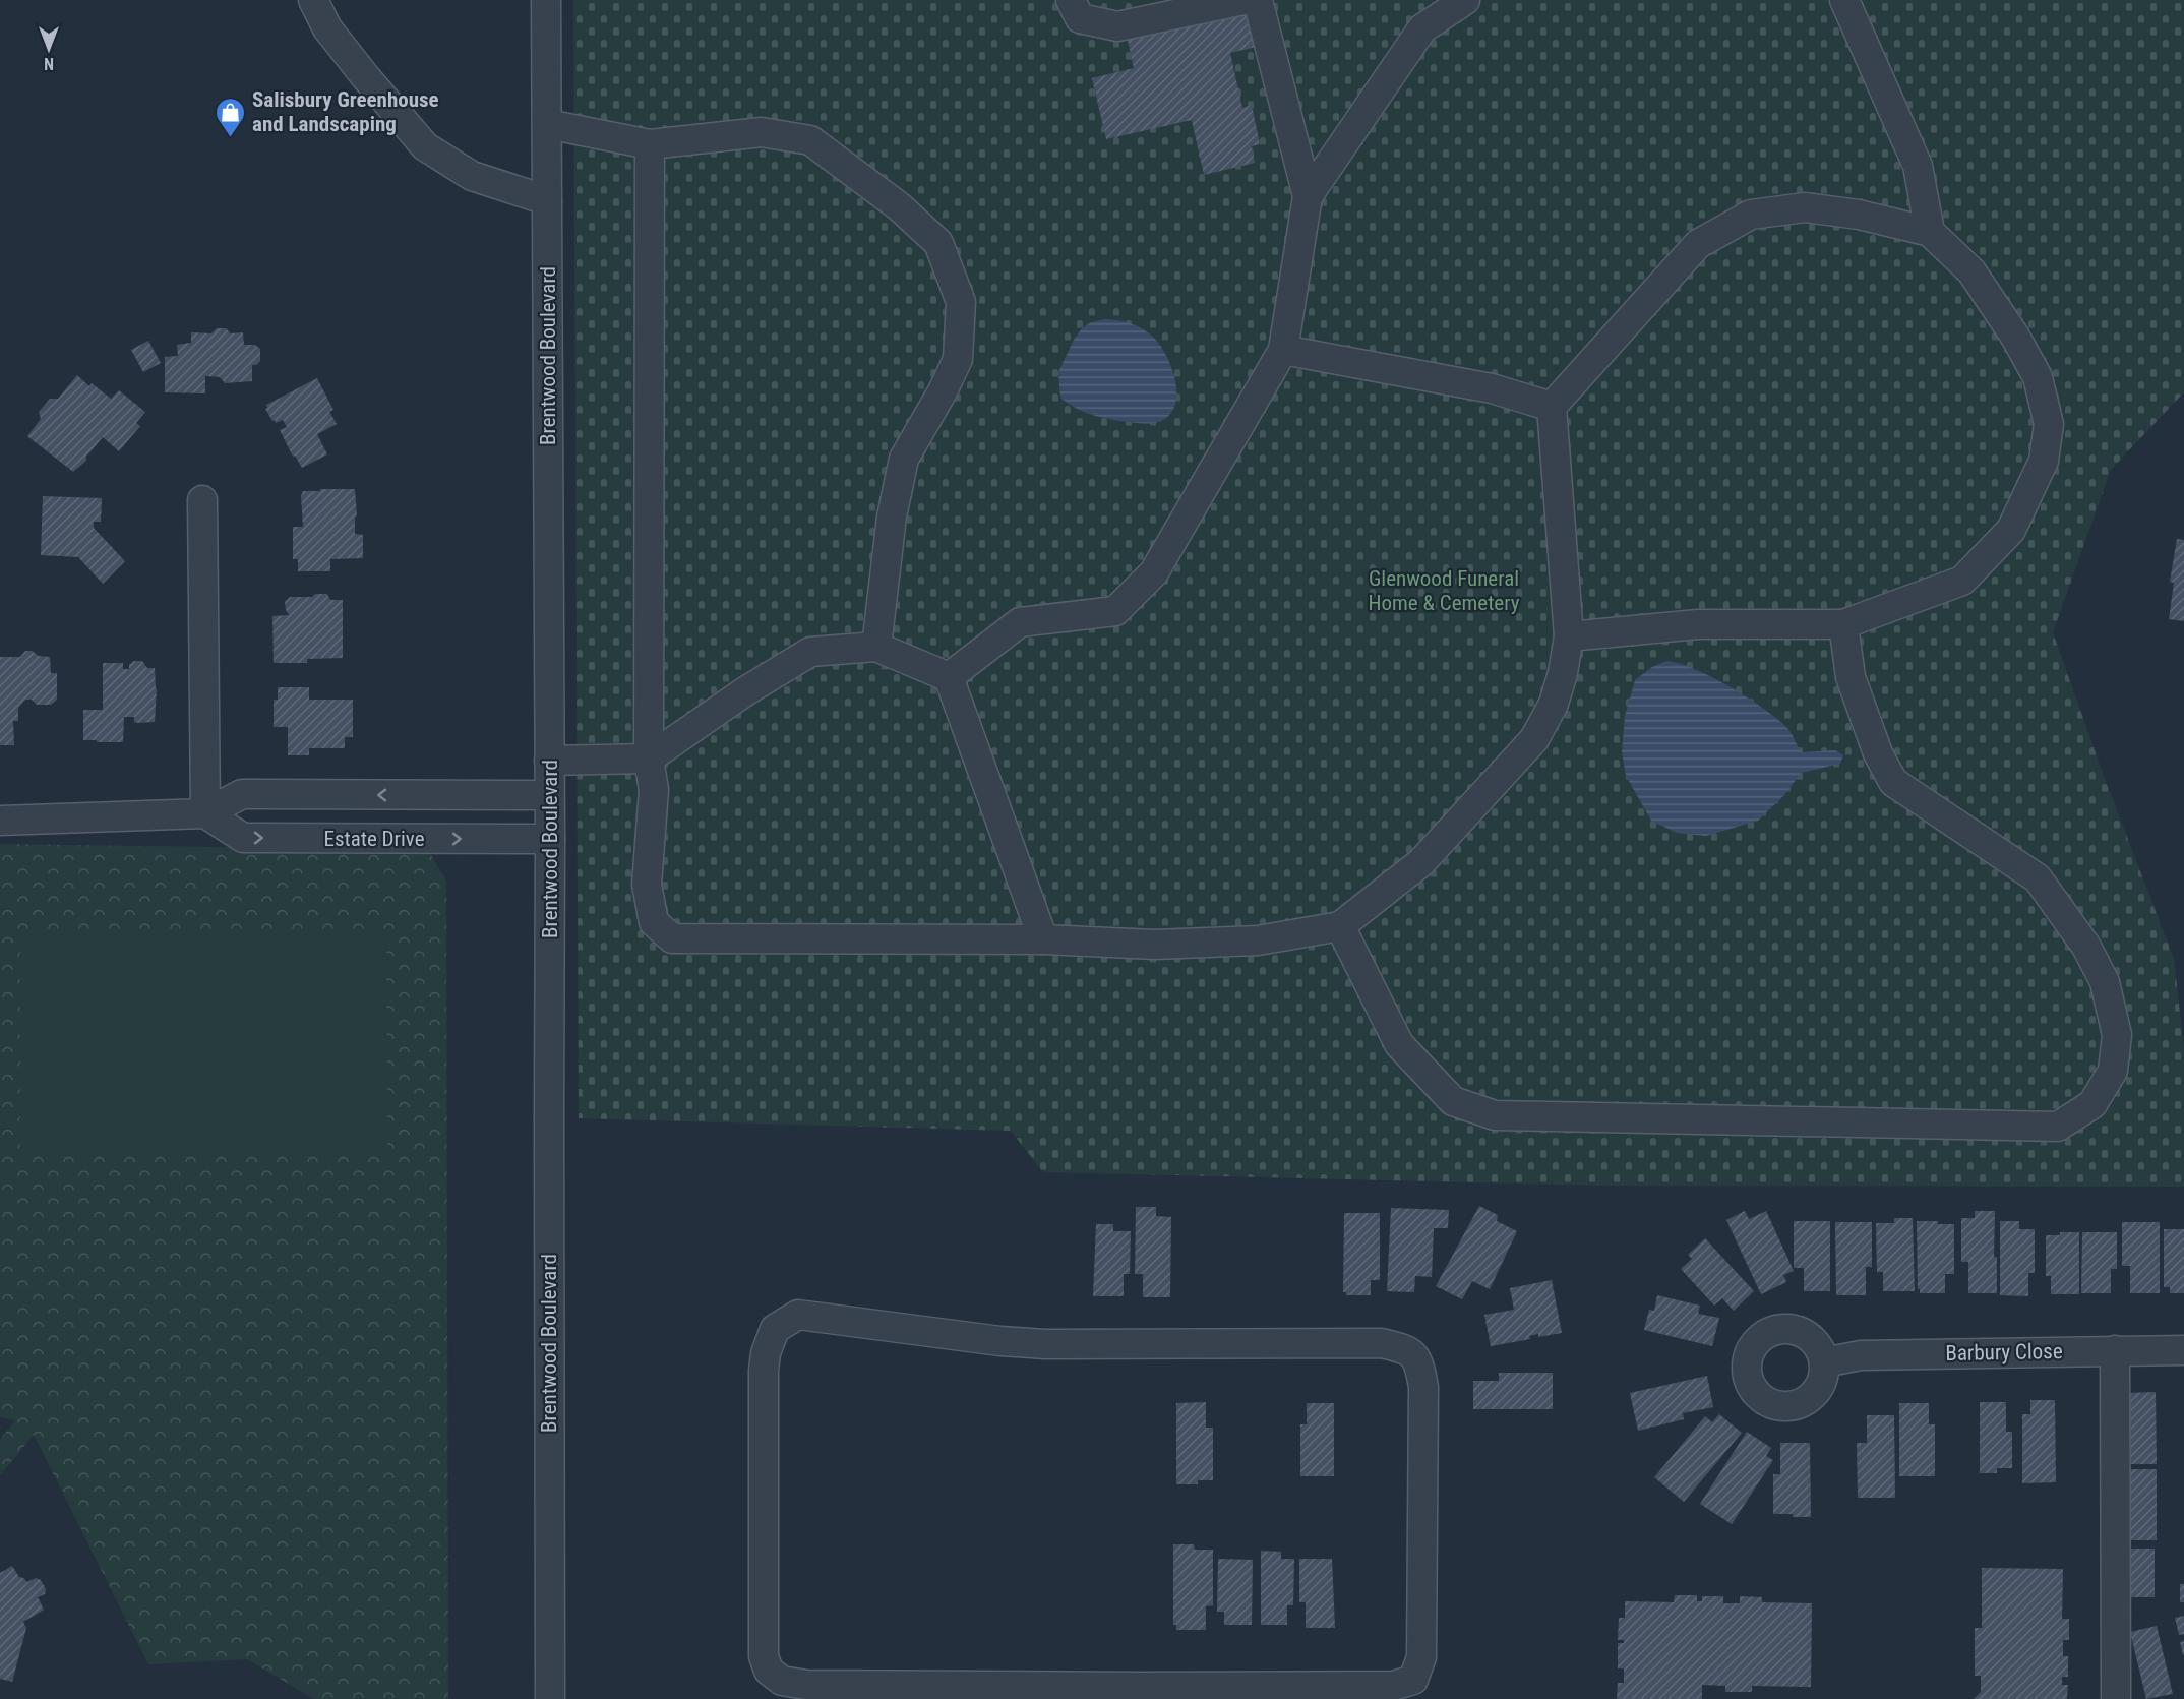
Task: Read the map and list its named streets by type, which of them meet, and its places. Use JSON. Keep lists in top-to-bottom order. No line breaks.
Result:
{"streets":{"street":["Brentwood Boulevard","Estate Drive","Barbury Close"]},"crossings":[["Brentwood Boulevard","Estate Drive"]],"parks":["Glenwood Funeral Home & Cemetery"],"places":{"shop":["Salisbury Greenhouse and Landscaping"]},"north":"bottom"}
